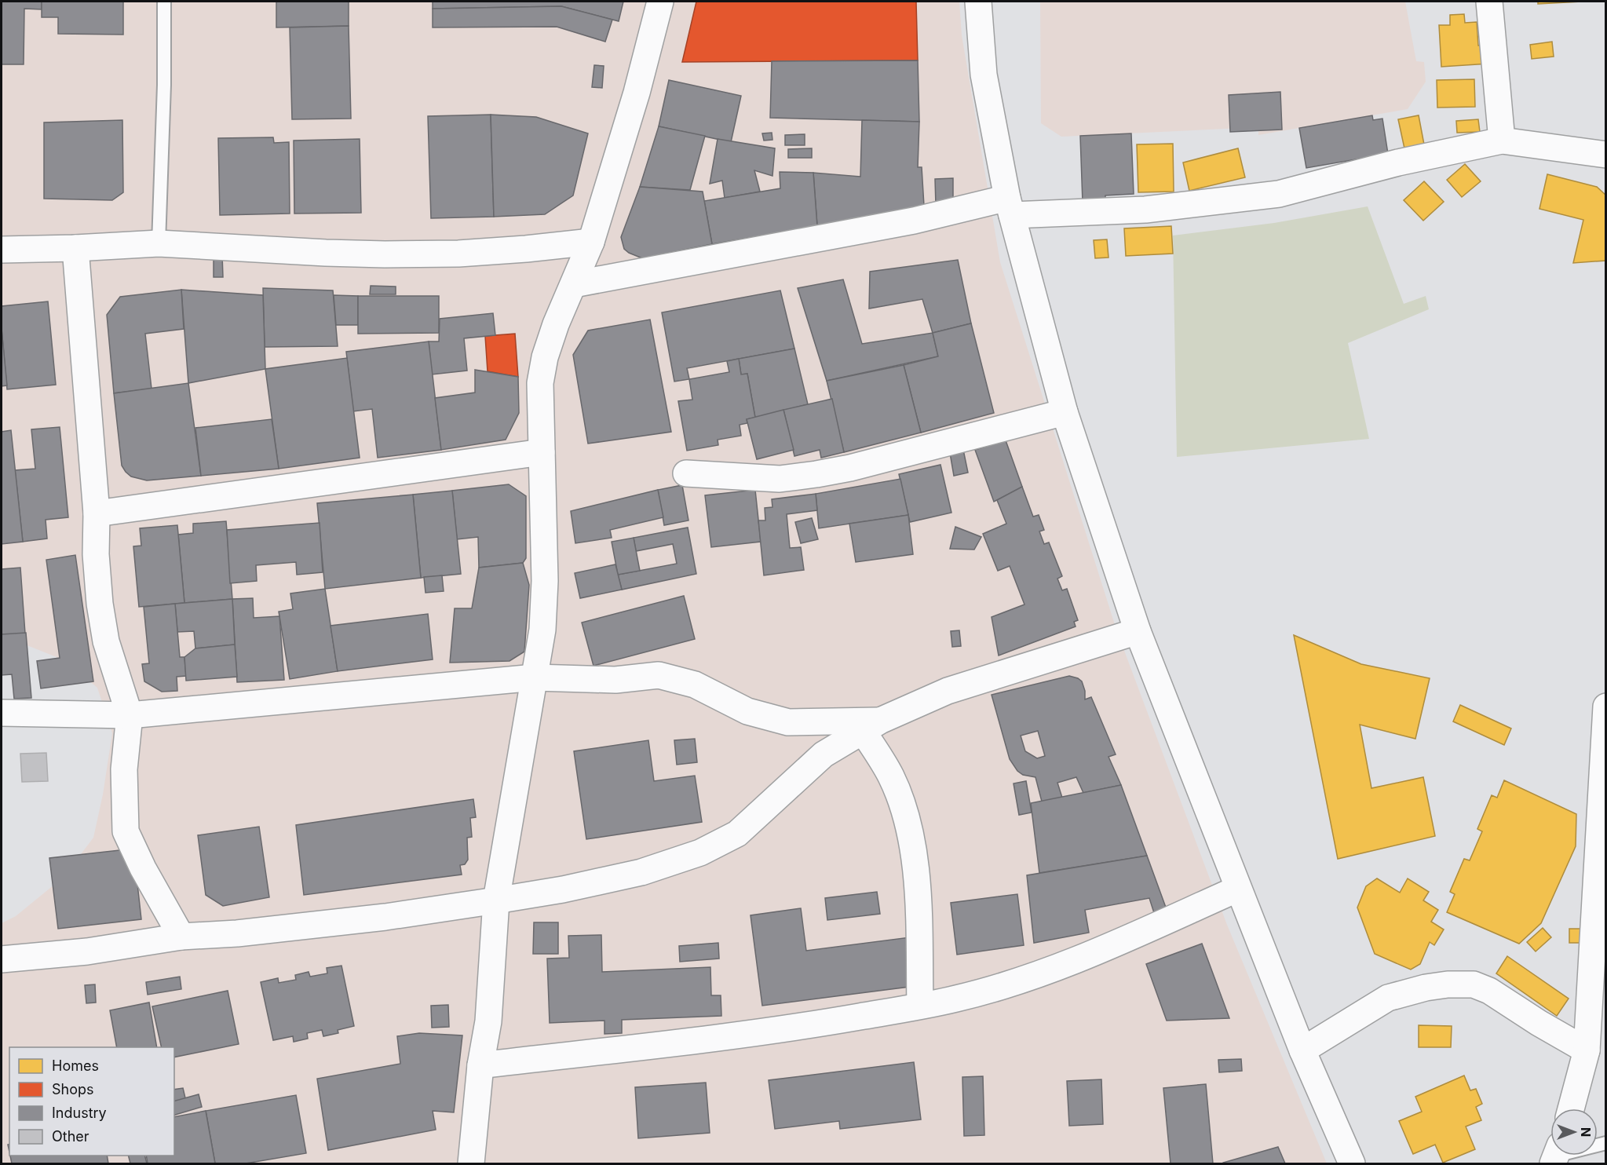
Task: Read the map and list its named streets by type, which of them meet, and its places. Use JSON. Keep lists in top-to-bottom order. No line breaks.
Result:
{"legend":["Homes","Shops","Industry","Other"],"north":"right"}
